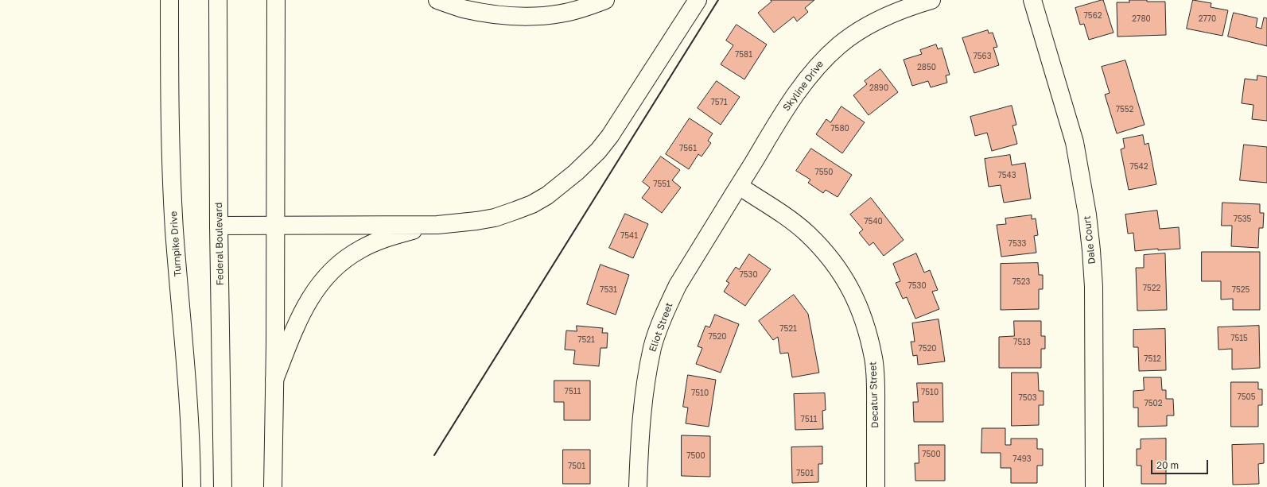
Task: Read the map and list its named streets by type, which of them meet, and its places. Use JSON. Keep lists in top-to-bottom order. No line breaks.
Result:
{"streets":{"main road":["Skyline Drive","Dale Court","Turnpike Drive","Federal Boulevard","Eliot Street","Decatur Street"]},"crossings":[["Skyline Drive","Eliot Street"],["Skyline Drive","Decatur Street"],["Eliot Street","Decatur Street"]],"house_numbers":["7562","2780","2770","7581","7563","2850","2890","7571","7552","7580","7561","7542","7550","7543","7551","7535","7540","7541","7533","7530","7523","7530","7522","7531","7525","7521","7520","7515","7521","7513","7520","7512","7511","7510","7510","7505","7503","7502","7511","7500","7500","7493","7501","7501"],"scale_bar":"20 m"}
